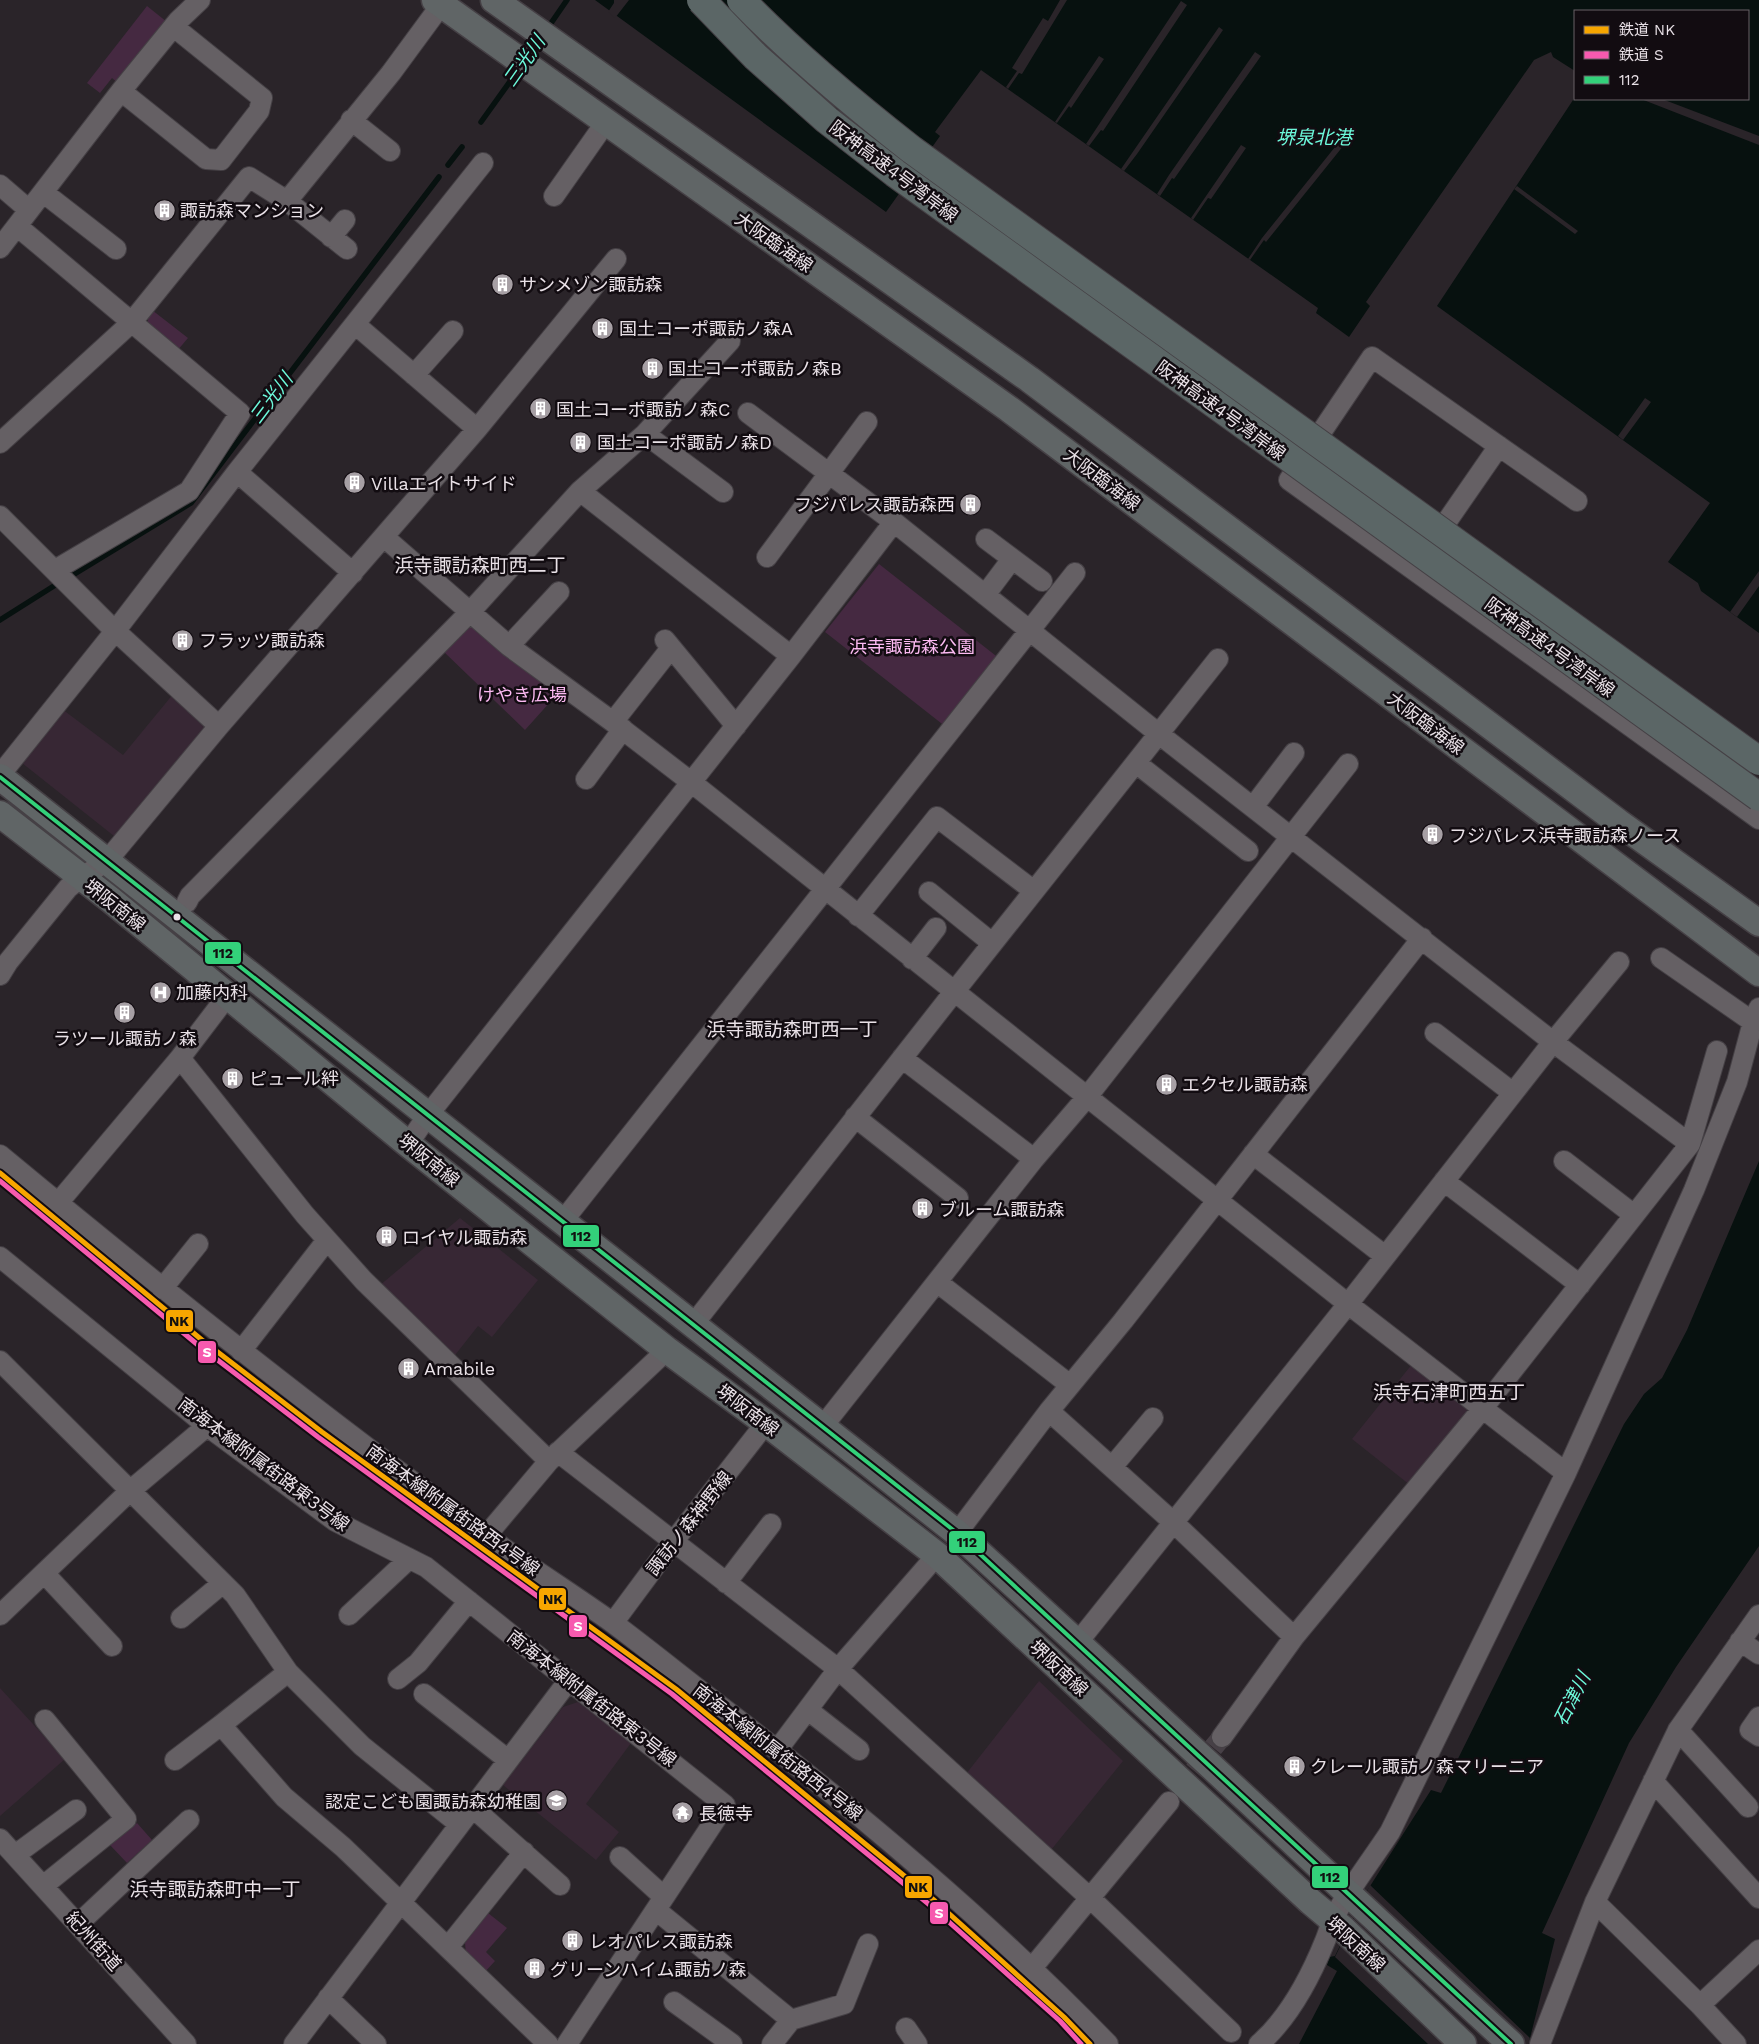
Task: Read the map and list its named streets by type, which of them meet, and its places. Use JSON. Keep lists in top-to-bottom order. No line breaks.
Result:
{"streets":{"highway":["阪神高速4号湾岸線"],"main road":["大阪臨海線","堺阪南線"],"street":["南海本線附属街路東3号線","南海本線附属街路西4号線","諏訪ノ森神野線","紀州街道"]},"crossings":[["堺阪南線","諏訪ノ森神野線"],["南海本線附属街路西4号線","諏訪ノ森神野線"]],"districts":["浜寺諏訪森町西二丁","浜寺諏訪森町西一丁","浜寺石津町西五丁","浜寺諏訪森町中一丁"],"water":["三光川","堺泉北港","石津川"],"parks":["浜寺諏訪森公園","けやき広場"],"places":{"building":["諏訪森マンション","サンメゾン諏訪森","国土コーポ諏訪ノ森A","国土コーポ諏訪ノ森B","国土コーポ諏訪ノ森C","国土コーポ諏訪ノ森D","Villaエイトサイド","フジパレス諏訪森西","フラッツ諏訪森","フジパレス浜寺諏訪森ノース","ラツール諏訪ノ森","ピュール絆","エクセル諏訪森","ブルーム諏訪森","ロイヤル諏訪森","Amabile","クレール諏訪ノ森マリーニア","レオパレス諏訪森","グリーンハイム諏訪ノ森"],"hospital":["加藤内科"],"school or university":["認定こども園諏訪森幼稚園"],"temple":["長徳寺"]},"lines":["transit line 112","rail line NK","rail line S"],"legend":["鉄道 NK","鉄道 S","112"]}
